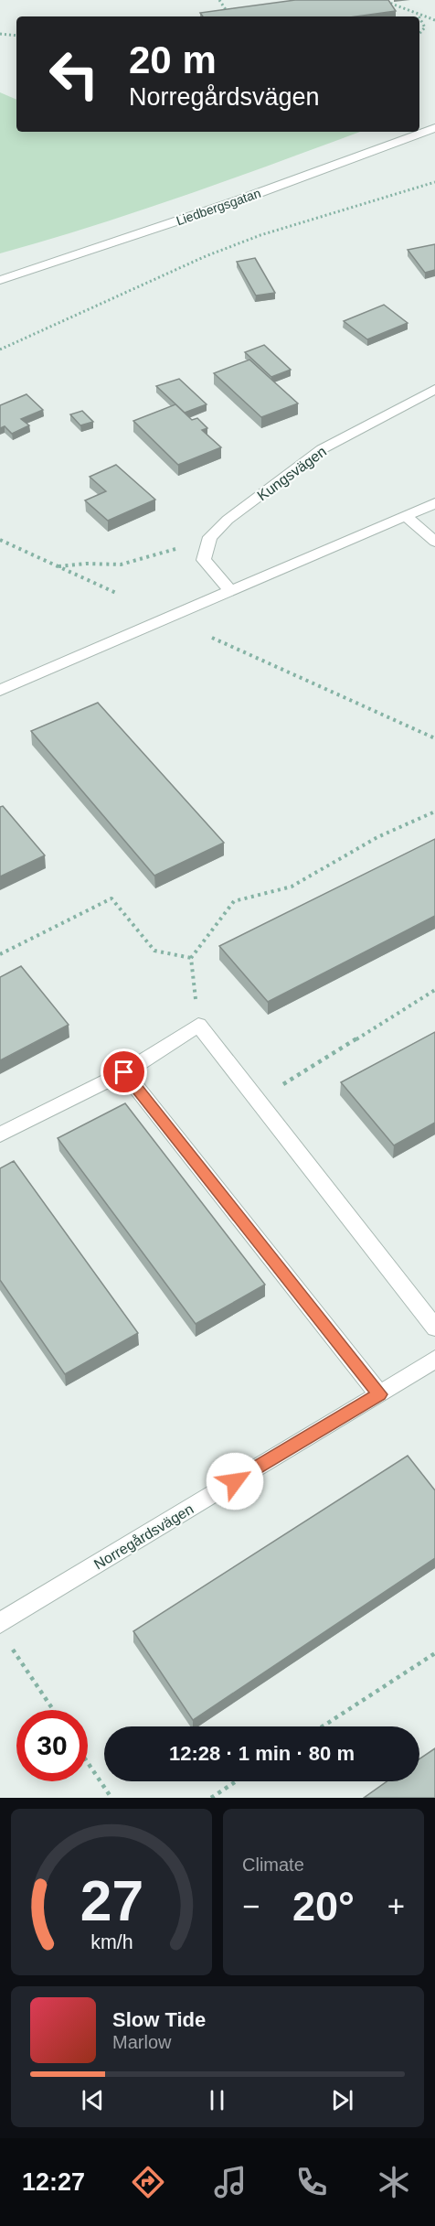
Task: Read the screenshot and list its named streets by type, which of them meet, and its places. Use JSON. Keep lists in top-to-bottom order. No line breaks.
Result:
{"streets":{"street":["Liedbergsgatan","Kungsvägen","Norregårdsvägen"]},"page":{"turn":["20 m","Norregårdsvägen"],"limit":"30","trip":"12:28 · 1 min · 80 m","tile":"Climate","heat":["−","20°","+"],"song":["Slow Tide","Marlow"],"tabs":"12:27","gauge":["27","km/h"]}}
